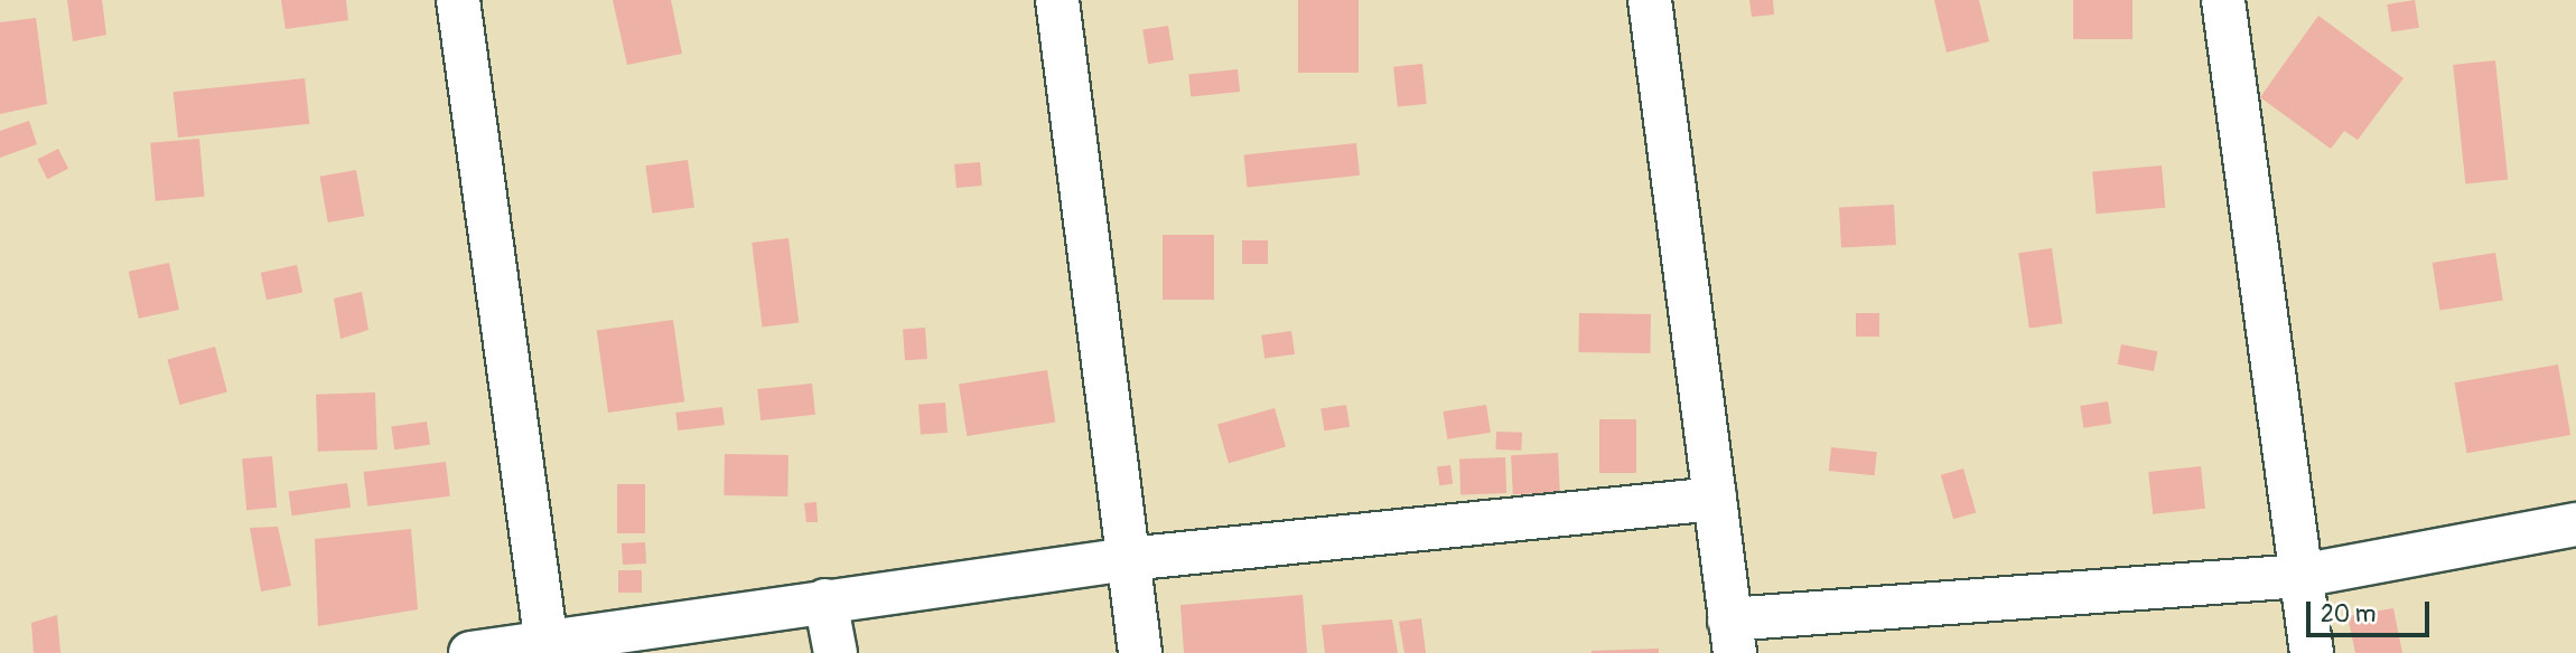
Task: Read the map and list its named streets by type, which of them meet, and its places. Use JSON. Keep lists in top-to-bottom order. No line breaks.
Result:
{"scale_bar":"20 m"}
